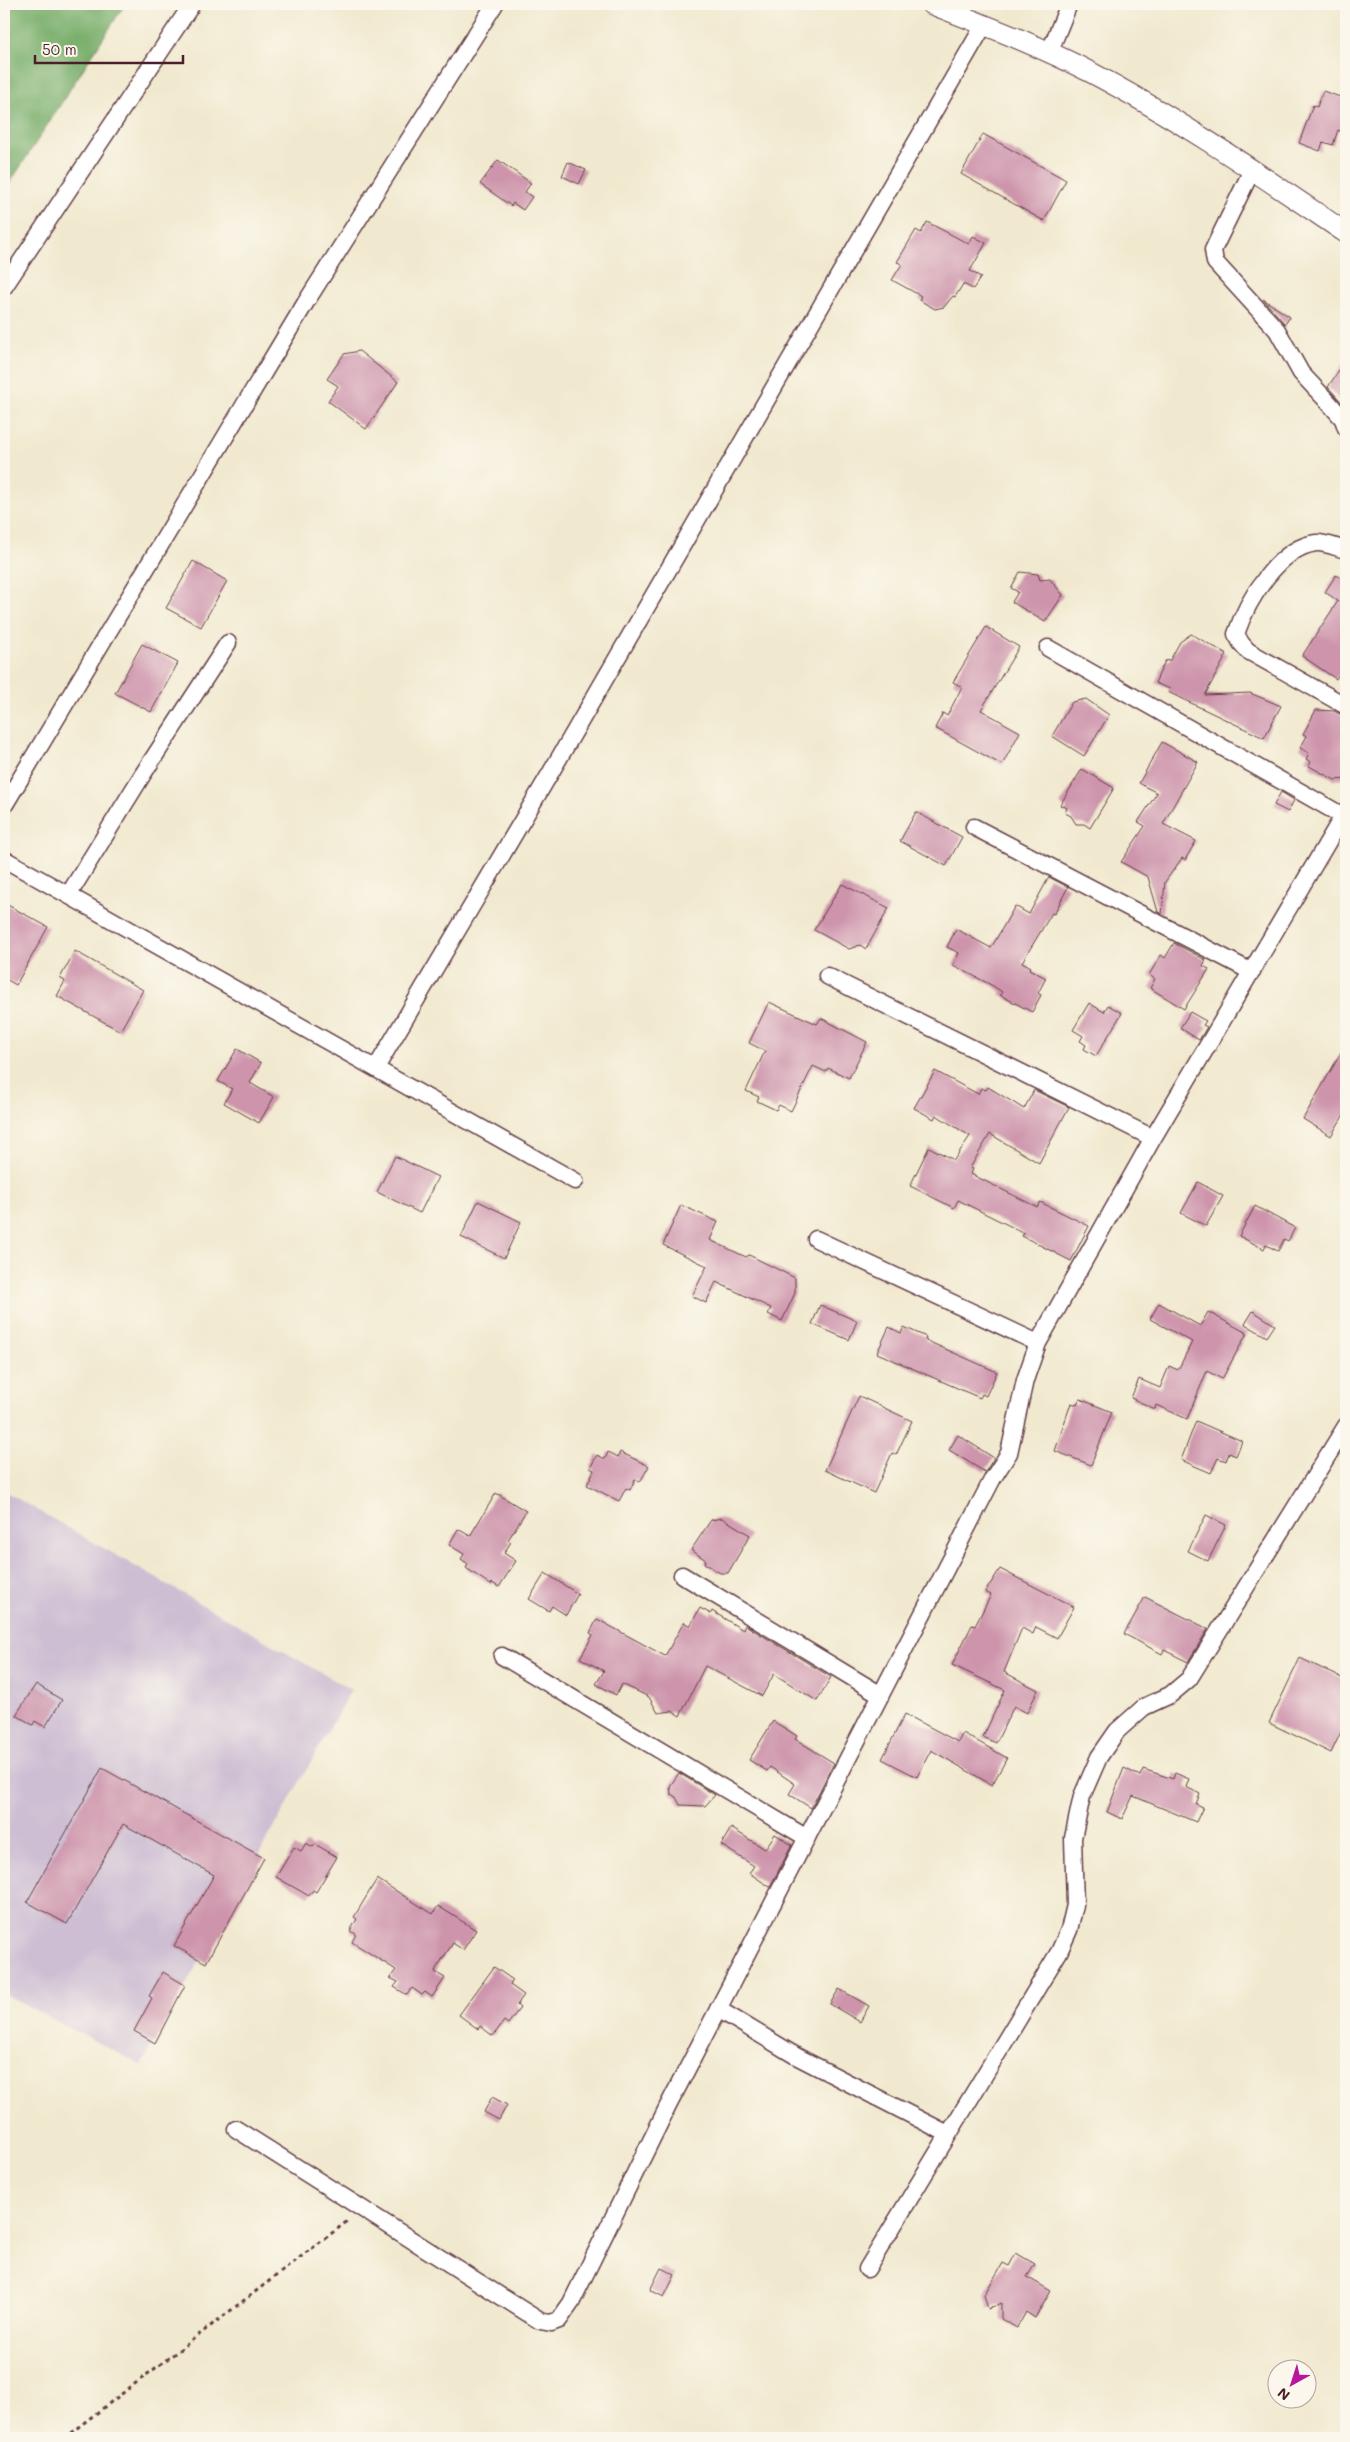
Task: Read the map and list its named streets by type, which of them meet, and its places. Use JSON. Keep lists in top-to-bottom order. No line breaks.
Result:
{"scale_bar":"50 m","north":"bottom left"}
